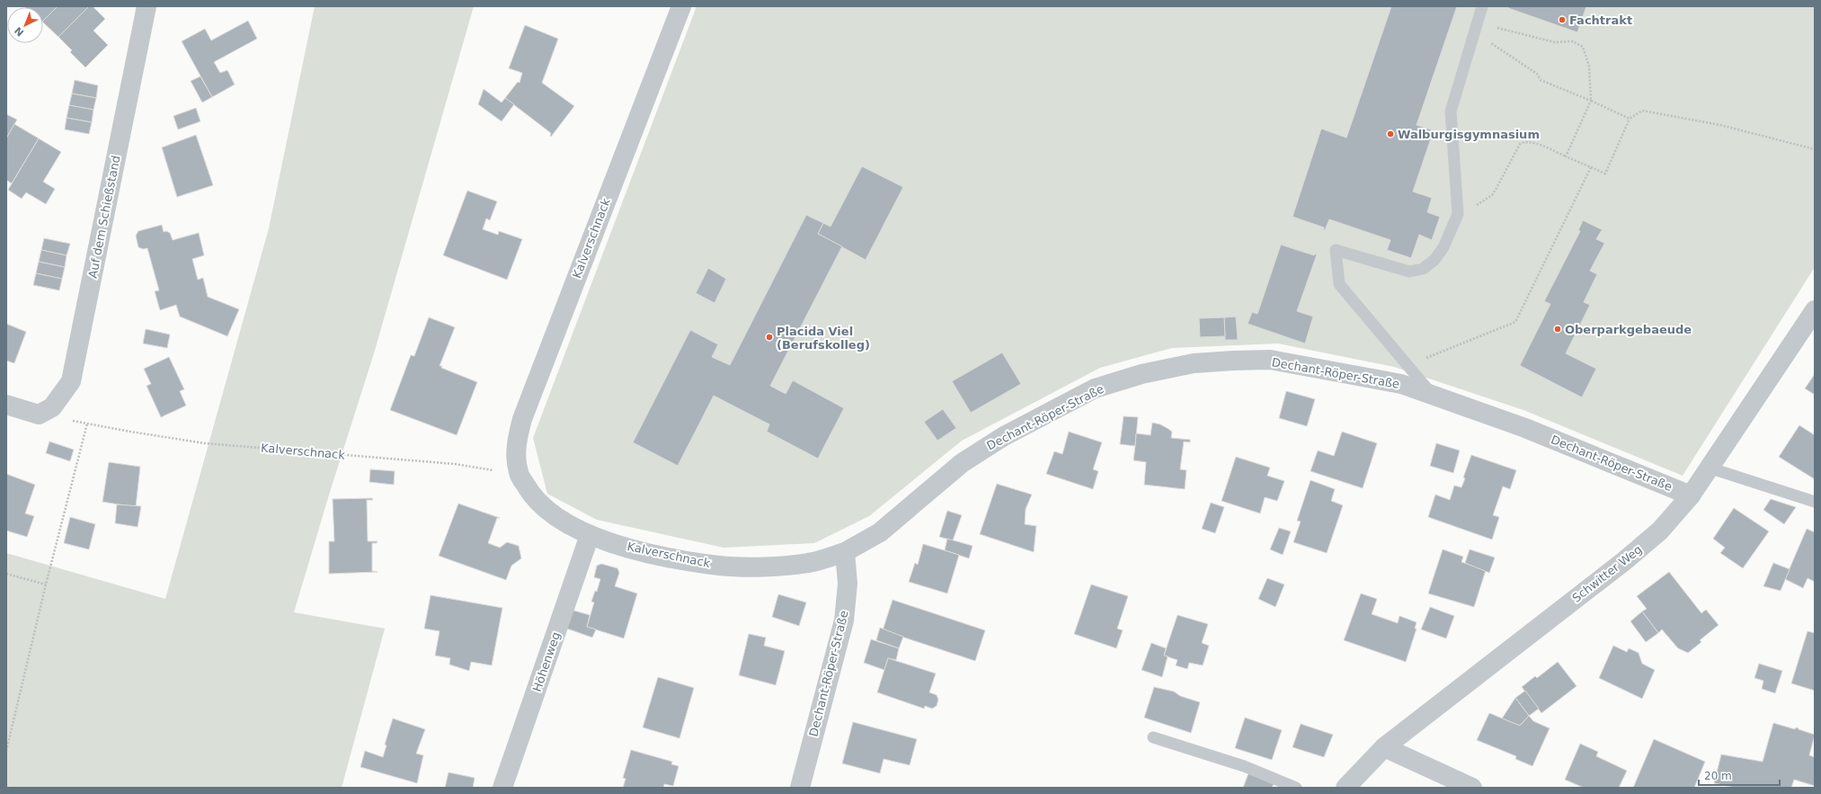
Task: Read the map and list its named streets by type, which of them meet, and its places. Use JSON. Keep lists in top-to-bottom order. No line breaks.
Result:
{"streets":{"street":["Auf dem Schießstand","Kalverschnack","Dechant-Röper-Straße","Schwitter Weg","Höhenweg"]},"crossings":[["Kalverschnack","Dechant-Röper-Straße"],["Kalverschnack","Höhenweg"],["Dechant-Röper-Straße","Schwitter Weg"]],"places":["Fachtrakt","Walburgisgymnasium","Oberparkgebaeude","Placida Viel (Berufskolleg)"],"scale_bar":"20 m","north":"bottom left"}
